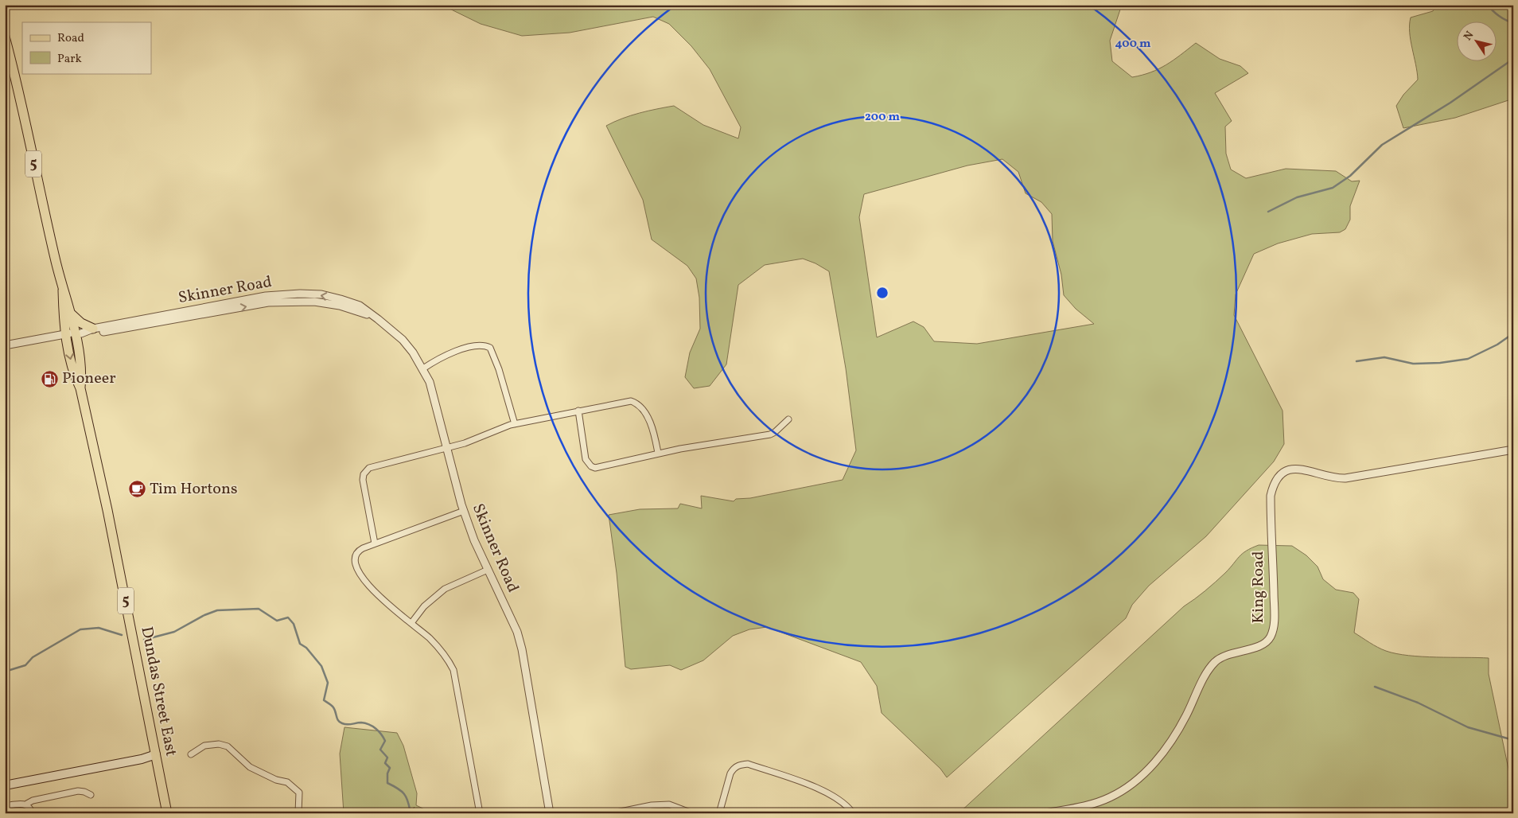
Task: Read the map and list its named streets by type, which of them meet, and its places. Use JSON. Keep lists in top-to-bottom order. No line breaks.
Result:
{"streets":{"main road":["5","Dundas Street East"],"street":["Skinner Road","King Road"]},"crossings":[["Skinner Road","Dundas Street East"]],"places":{"fuel station":["Pioneer"],"cafe":["Tim Hortons"]},"legend":["Road","Park"],"north":"top left","rings":["400 m","200 m"]}
